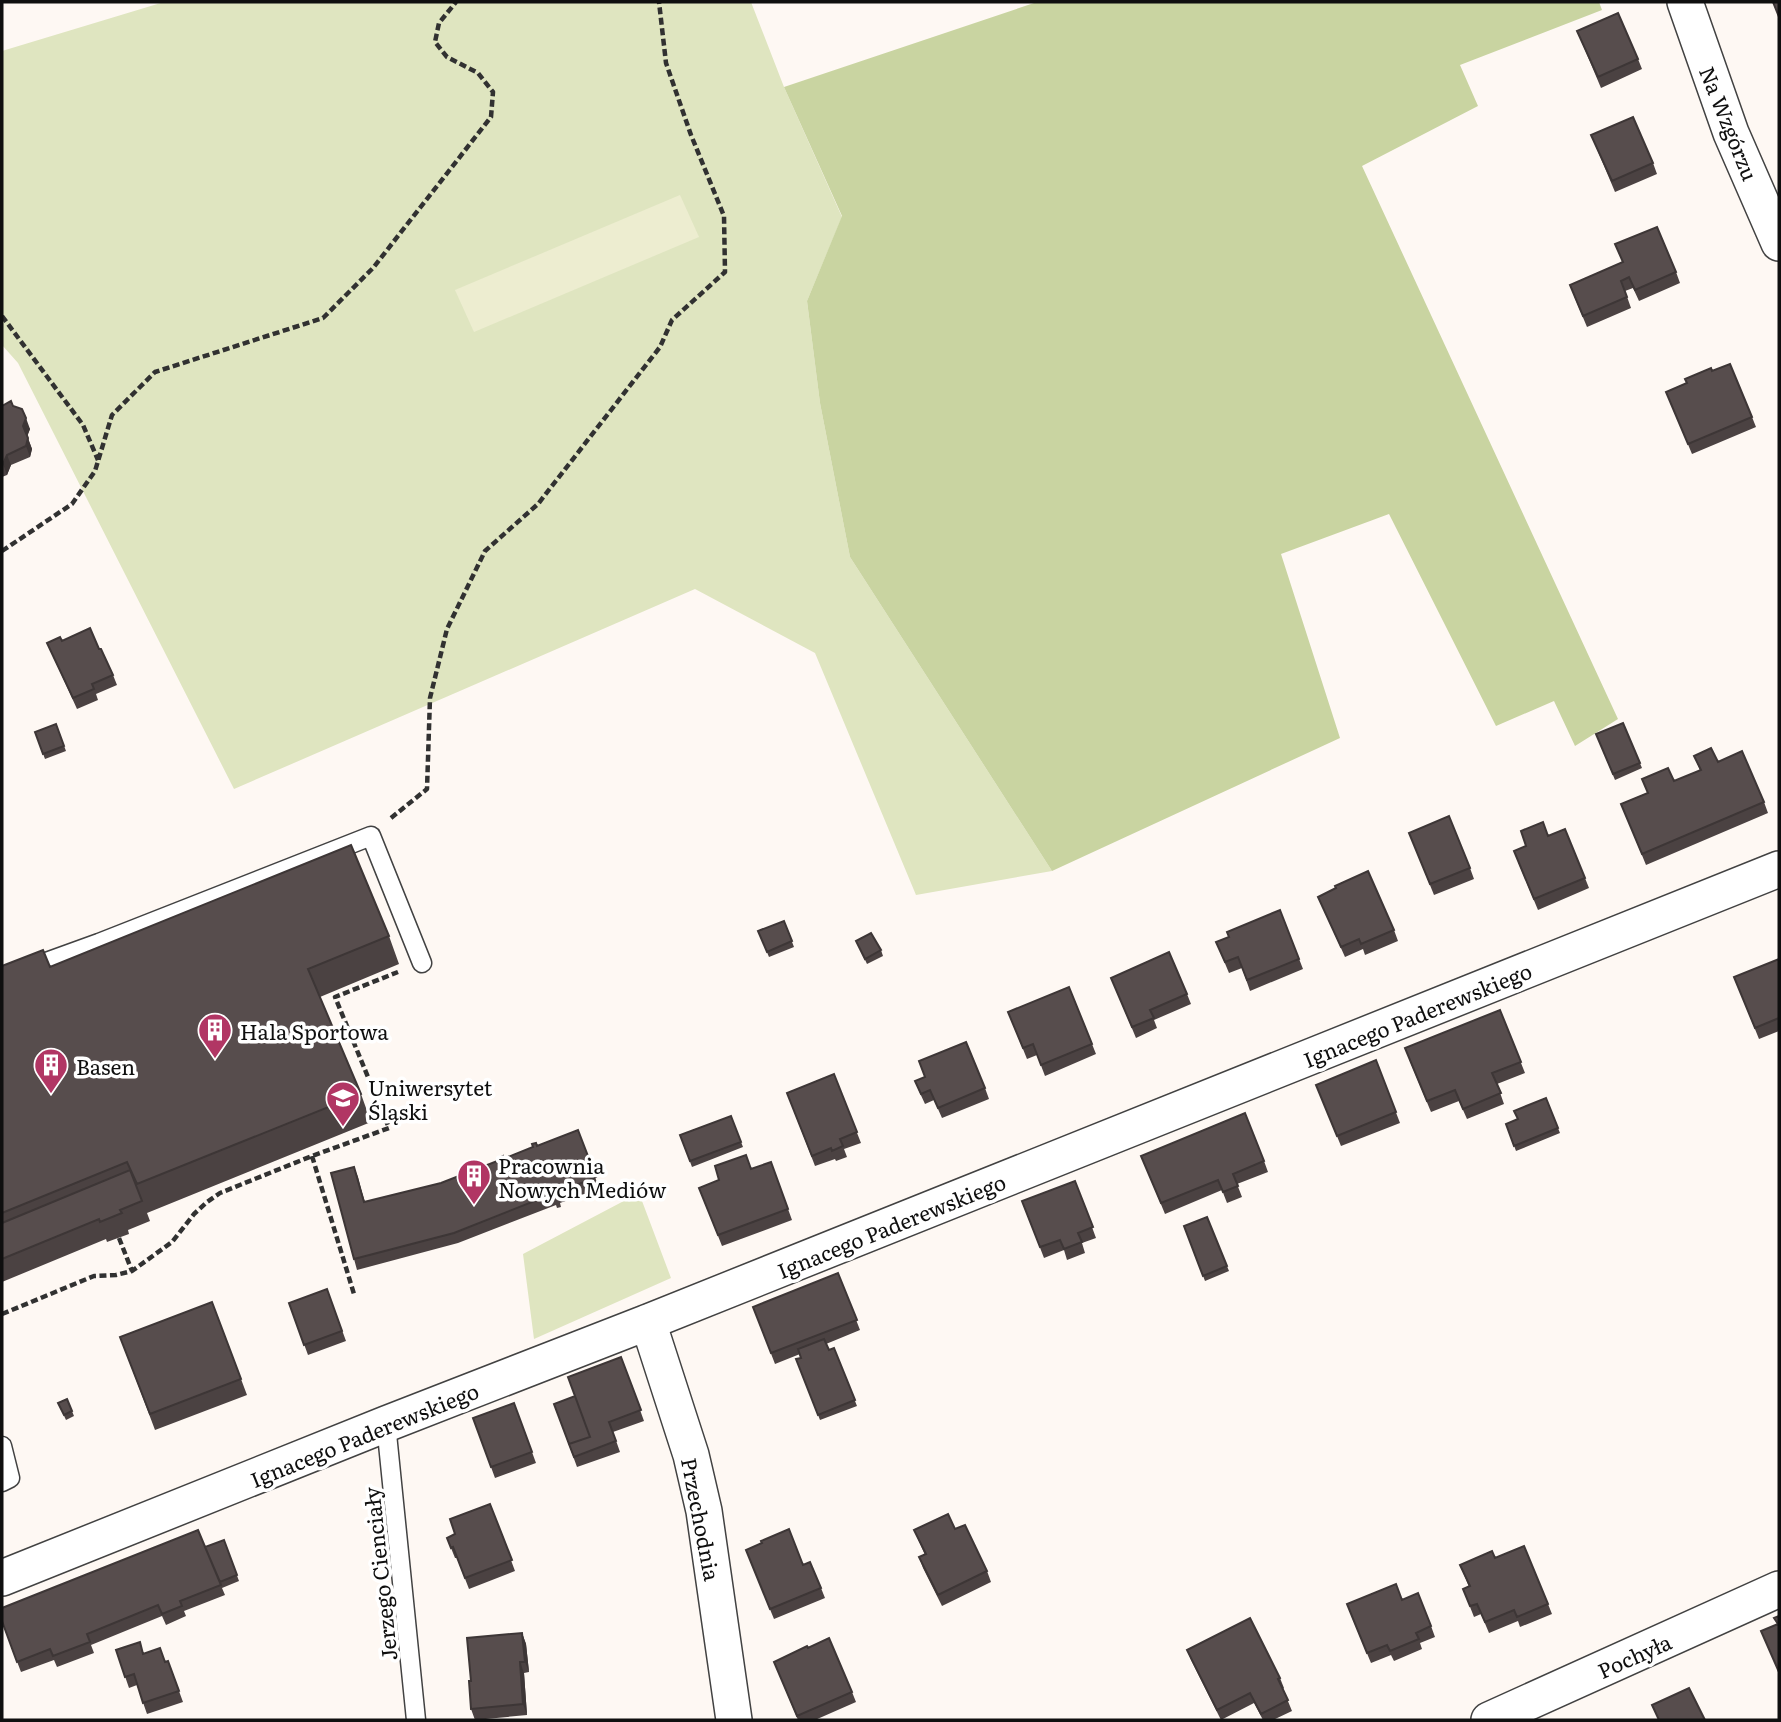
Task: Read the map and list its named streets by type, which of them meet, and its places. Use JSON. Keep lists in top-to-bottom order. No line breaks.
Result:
{"streets":{"street":["Na Wzgórzu","Ignacego Paderewskiego","Przechodnia","Pochyła"],"lane":["Jerzego Cienciały"]},"crossings":[["Ignacego Paderewskiego","Przechodnia"],["Ignacego Paderewskiego","Jerzego Cienciały"]],"places":{"building":["Hala Sportowa","Basen","Pracownia Nowych Mediów"],"school or university":["Uniwersytet Śląski"]}}
